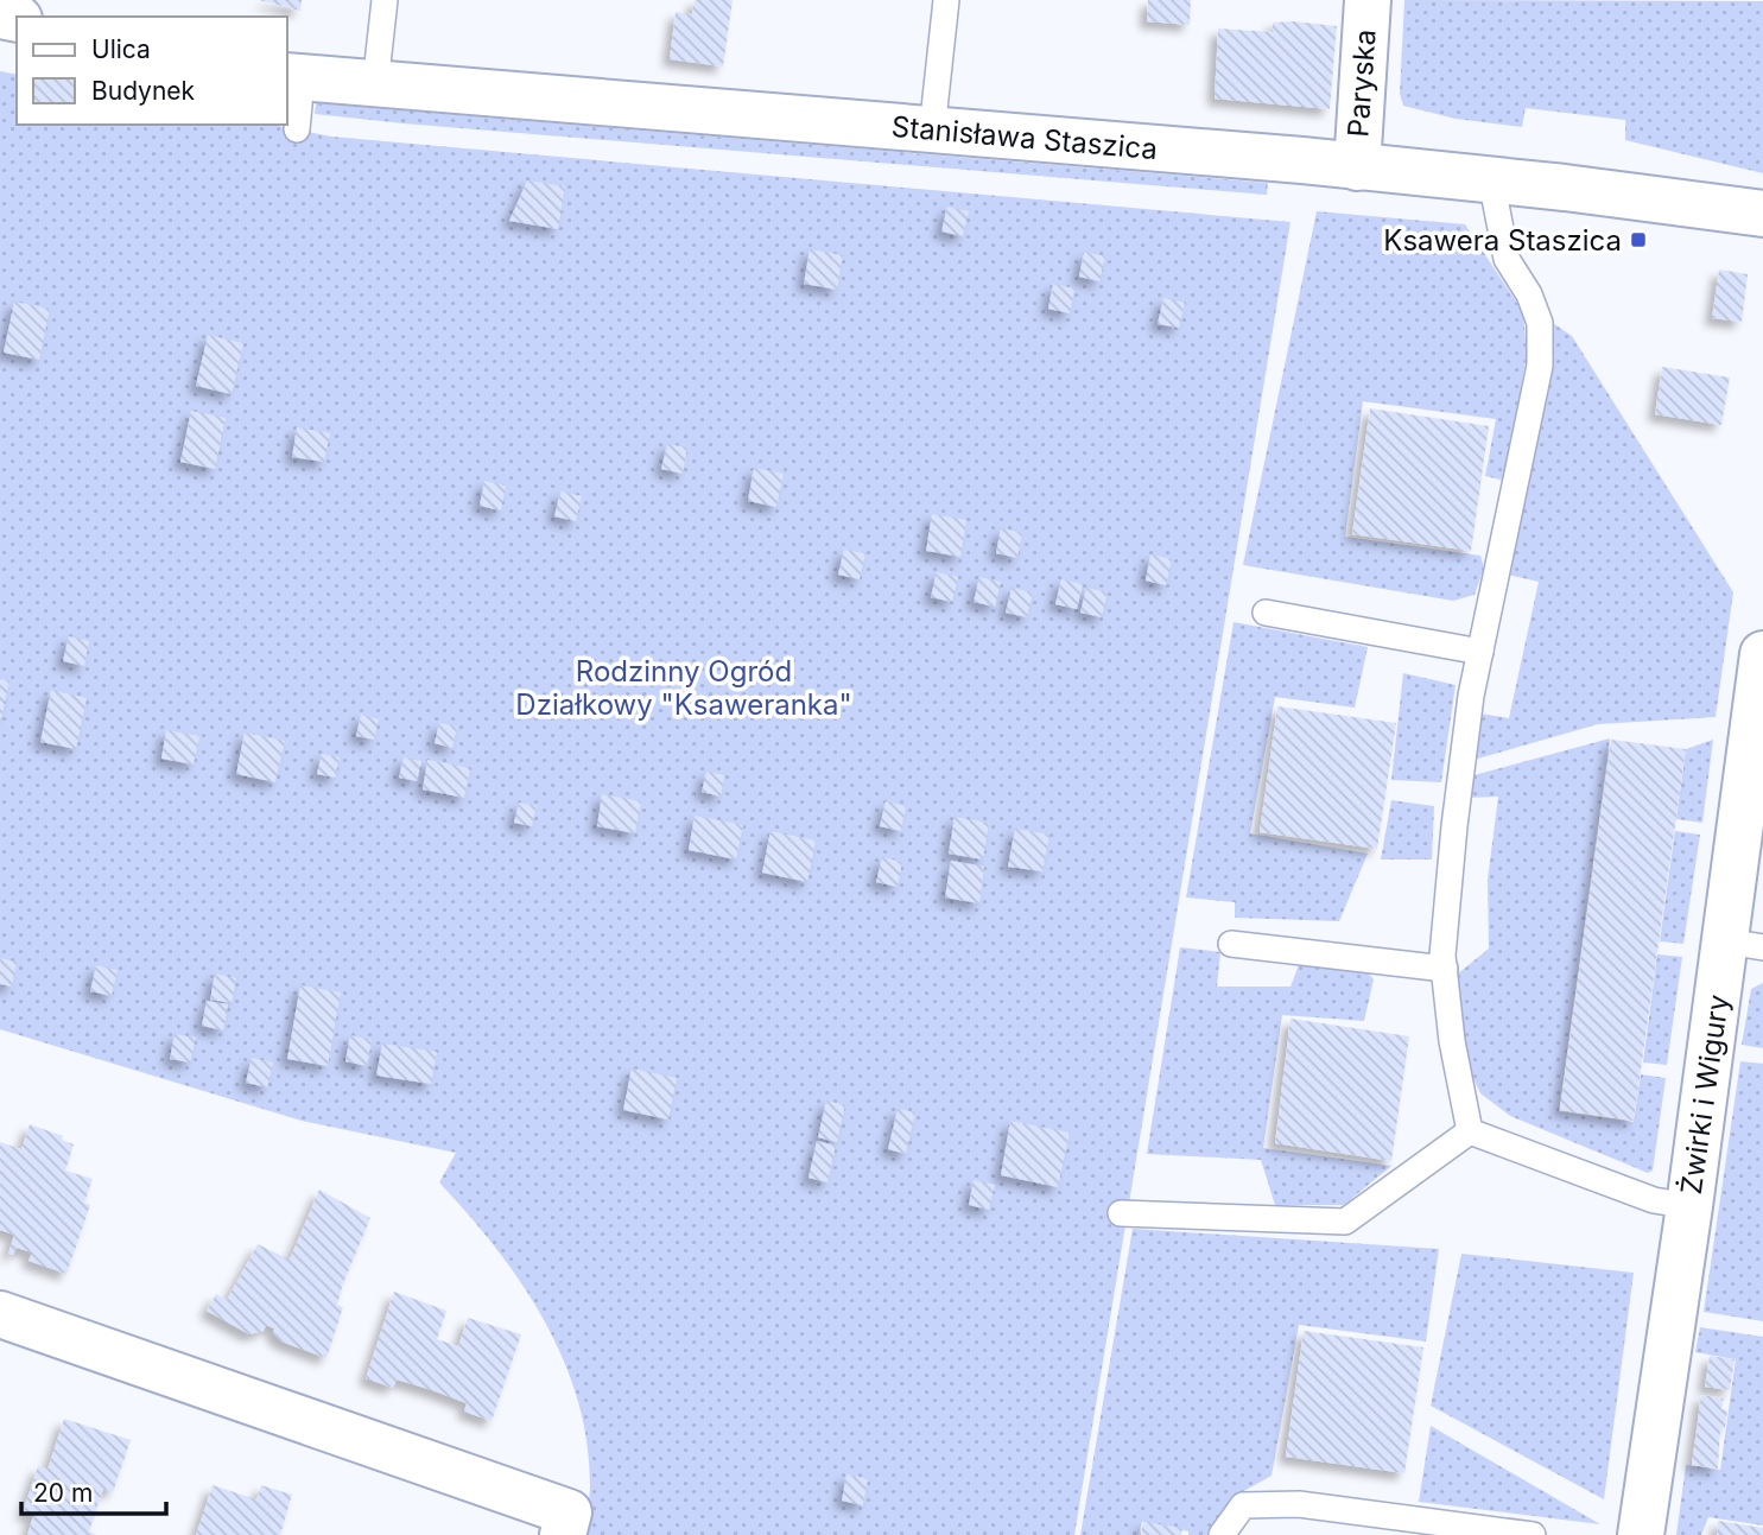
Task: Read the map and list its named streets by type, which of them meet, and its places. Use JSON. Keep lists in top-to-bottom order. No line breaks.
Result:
{"streets":{"street":["Paryska","Stanisława Staszica","Żwirki i Wigury"]},"crossings":[["Paryska","Stanisława Staszica"]],"parks":["Rodzinny Ogród Działkowy \"Ksaweranka\""],"places":{"transit":["Ksawera Staszica"]},"legend":["Ulica","Budynek"],"scale_bar":"20 m"}
